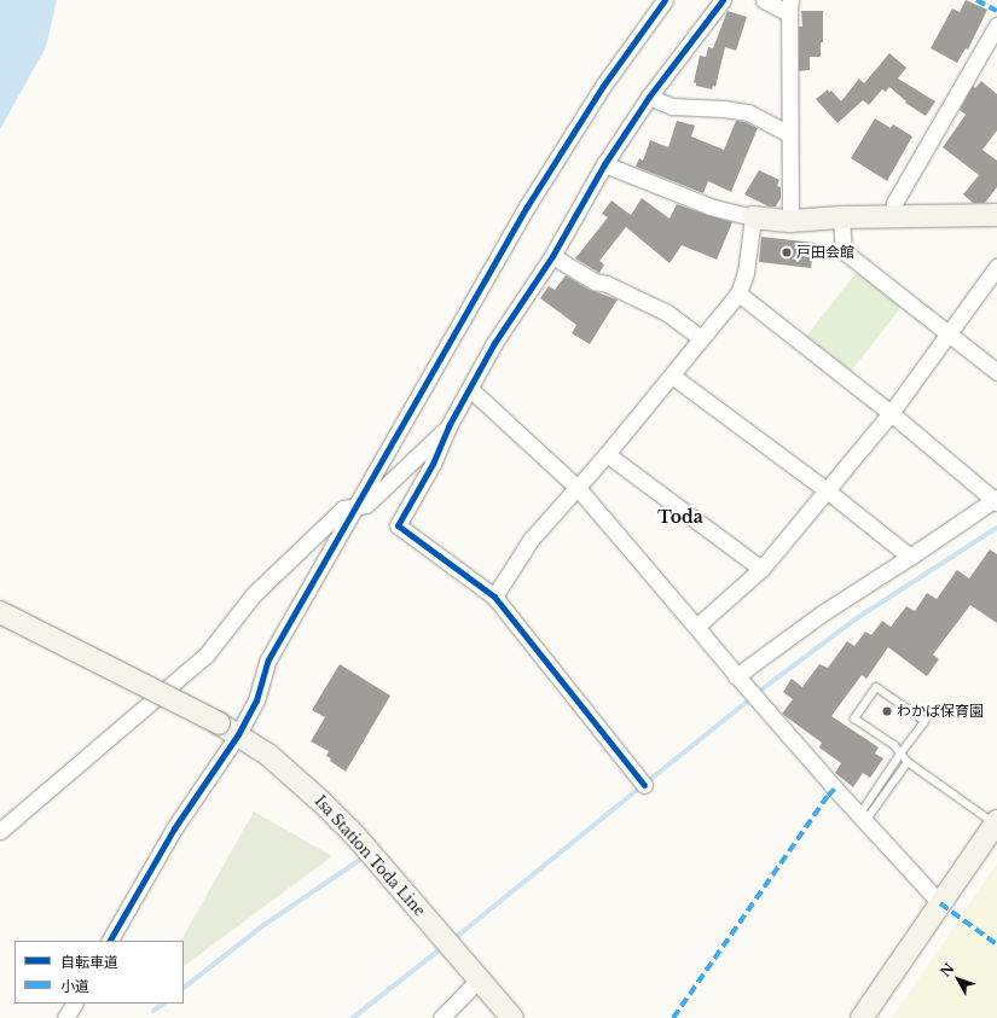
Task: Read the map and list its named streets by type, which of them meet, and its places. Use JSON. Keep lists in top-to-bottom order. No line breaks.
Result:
{"streets":{"main road":["Isa Station Toda Line"]},"districts":["Toda"],"places":["戸田会館","わかば保育園"],"legend":["自転車道","小道"],"north":"top left"}
